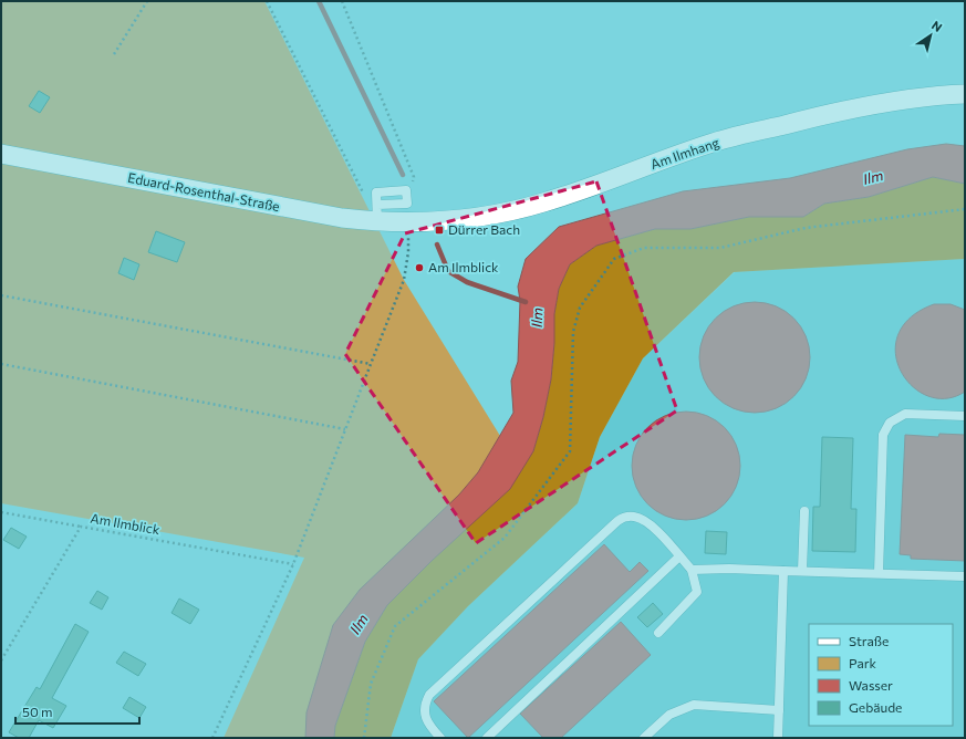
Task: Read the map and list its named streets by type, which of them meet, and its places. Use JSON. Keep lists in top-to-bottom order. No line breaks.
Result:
{"streets":{"street":["Am Ilmhang","Eduard-Rosenthal-Straße"],"path":["Am Ilmblick"]},"crossings":[["Am Ilmhang","Eduard-Rosenthal-Straße"]],"water":["Ilm"],"places":{"transit":["Dürrer Bach"],"other":["Am Ilmblick"]},"legend":["Straße","Park","Wasser","Gebäude"],"scale_bar":"50 m","north":"top right"}
